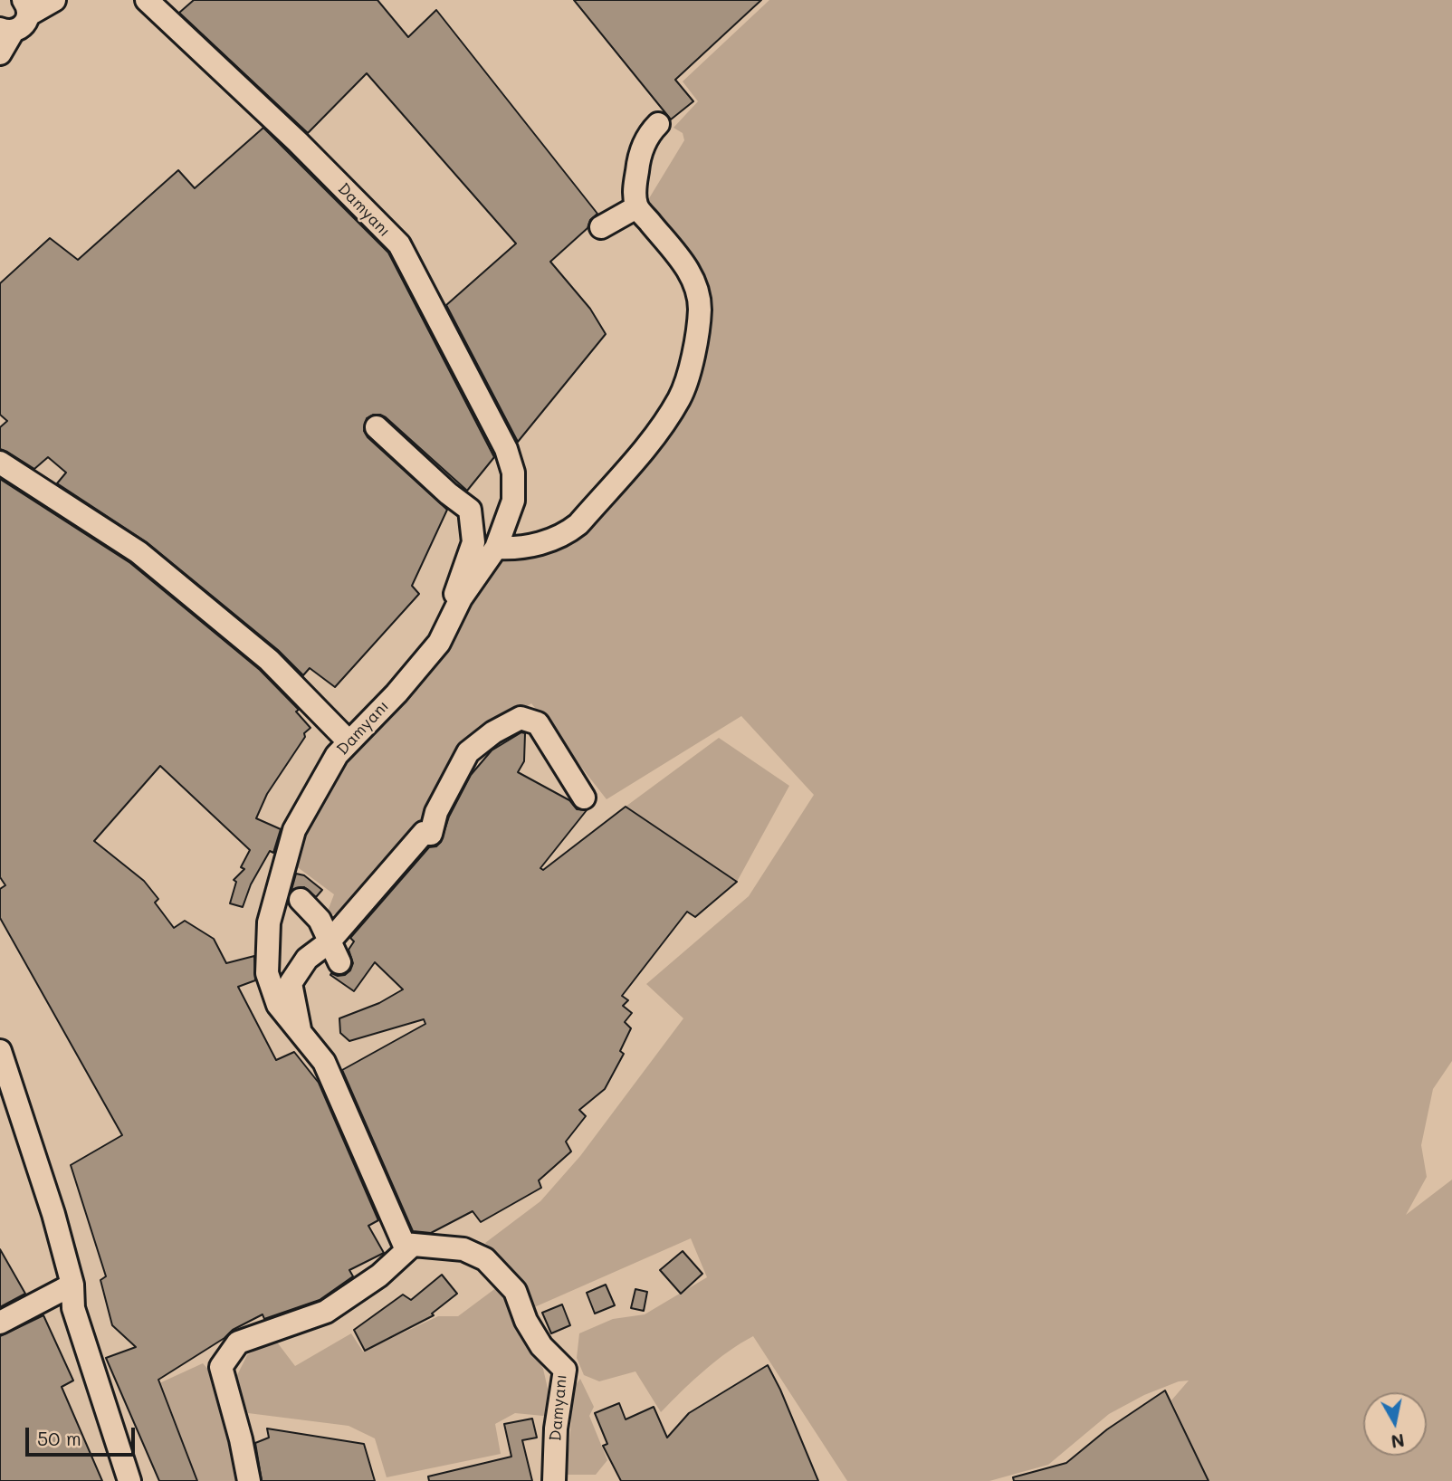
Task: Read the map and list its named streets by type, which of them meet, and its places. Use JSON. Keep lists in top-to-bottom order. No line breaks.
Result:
{"streets":{"street":["Damyanı"]},"scale_bar":"50 m","north":"bottom"}
